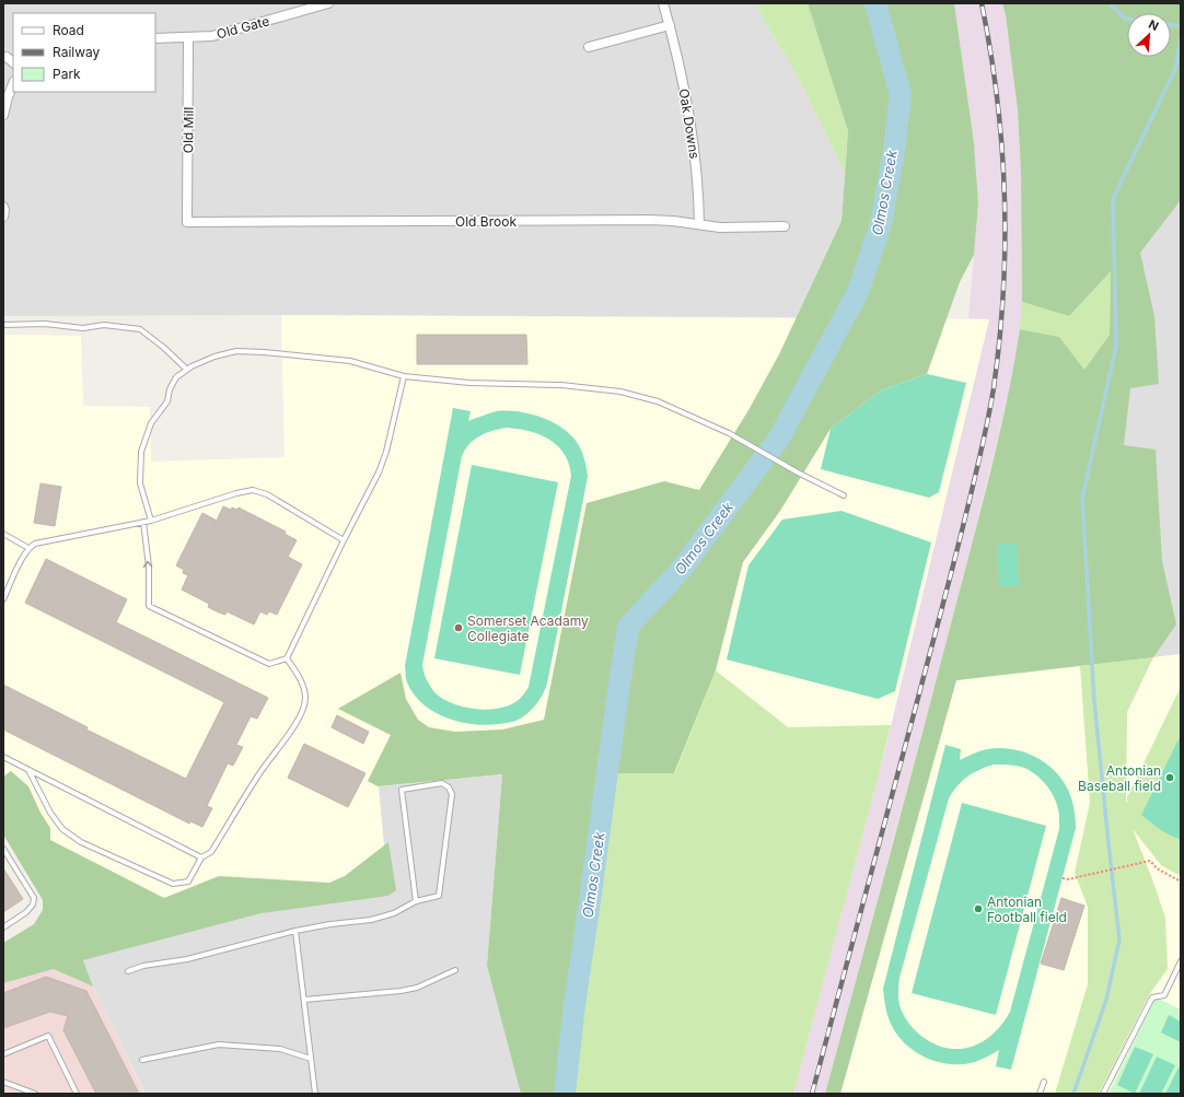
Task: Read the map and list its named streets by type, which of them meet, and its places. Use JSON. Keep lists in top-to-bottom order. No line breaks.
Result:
{"streets":{"street":["Old Gate","Oak Downs","Old Mill","Old Brook"]},"crossings":[["Old Gate","Old Mill"],["Oak Downs","Old Brook"],["Old Mill","Old Brook"]],"water":["Olmos Creek"],"places":["Somerset Acadamy Collegiate","Antonian Baseball field","Antonian Football field"],"legend":["Road","Railway","Park"],"north":"top right"}
